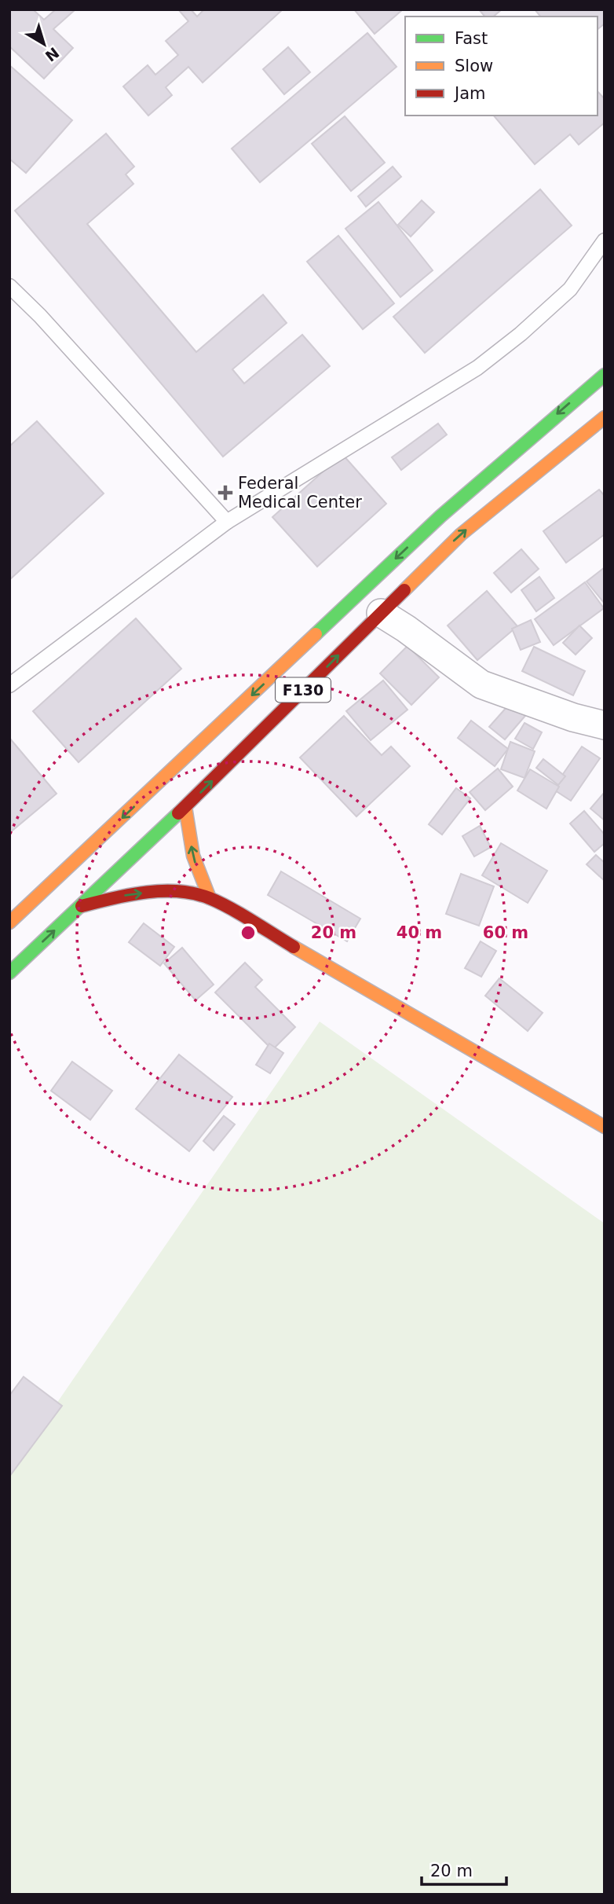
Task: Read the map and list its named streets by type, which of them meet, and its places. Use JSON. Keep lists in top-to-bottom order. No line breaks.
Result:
{"streets":{"main road":["F130"]},"places":{"health":["Federal Medical Center"]},"legend":["Fast","Slow","Jam"],"scale_bar":"20 m","north":"bottom right","rings":["20 m","40 m","60 m"]}
